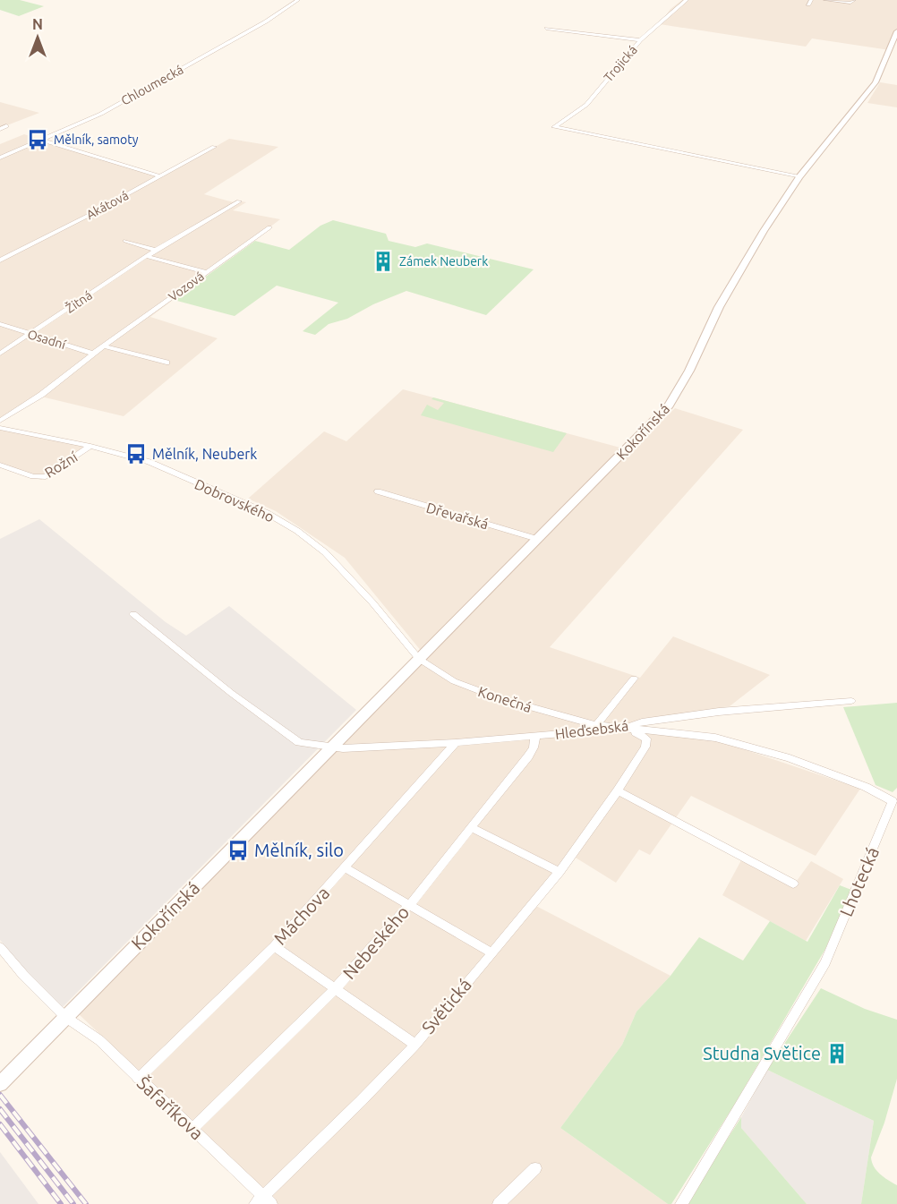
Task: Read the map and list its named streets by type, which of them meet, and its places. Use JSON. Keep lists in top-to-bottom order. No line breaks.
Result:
{"streets":{"main road":["Kokořínská"],"street":["Trojická","Chloumecká","Akátová","Vozová","Žitná","Osadní","Rožní","Dobrovského","Dřevařská","Konečná","Hleďsebská","Lhotecká","Máchova","Nebeského","Světická","Šafaříkova"]},"crossings":[["Trojická","Kokořínská"],["Vozová","Osadní"],["Žitná","Osadní"],["Kokořínská","Dobrovského"],["Kokořínská","Dřevařská"],["Kokořínská","Konečná"],["Kokořínská","Hleďsebská"],["Kokořínská","Šafaříkova"],["Rožní","Dobrovského"],["Dobrovského","Konečná"],["Konečná","Hleďsebská"],["Konečná","Lhotecká"],["Konečná","Světická"],["Hleďsebská","Lhotecká"],["Hleďsebská","Máchova"],["Hleďsebská","Nebeského"],["Hleďsebská","Světická"],["Lhotecká","Světická"],["Máchova","Šafaříkova"],["Nebeského","Šafaříkova"],["Světická","Šafaříkova"]],"places":{"bus stop":["Mělník, samoty","Mělník, Neuberk","Mělník, silo"],"building":["Zámek Neuberk","Studna Světice"]},"north":"top"}
